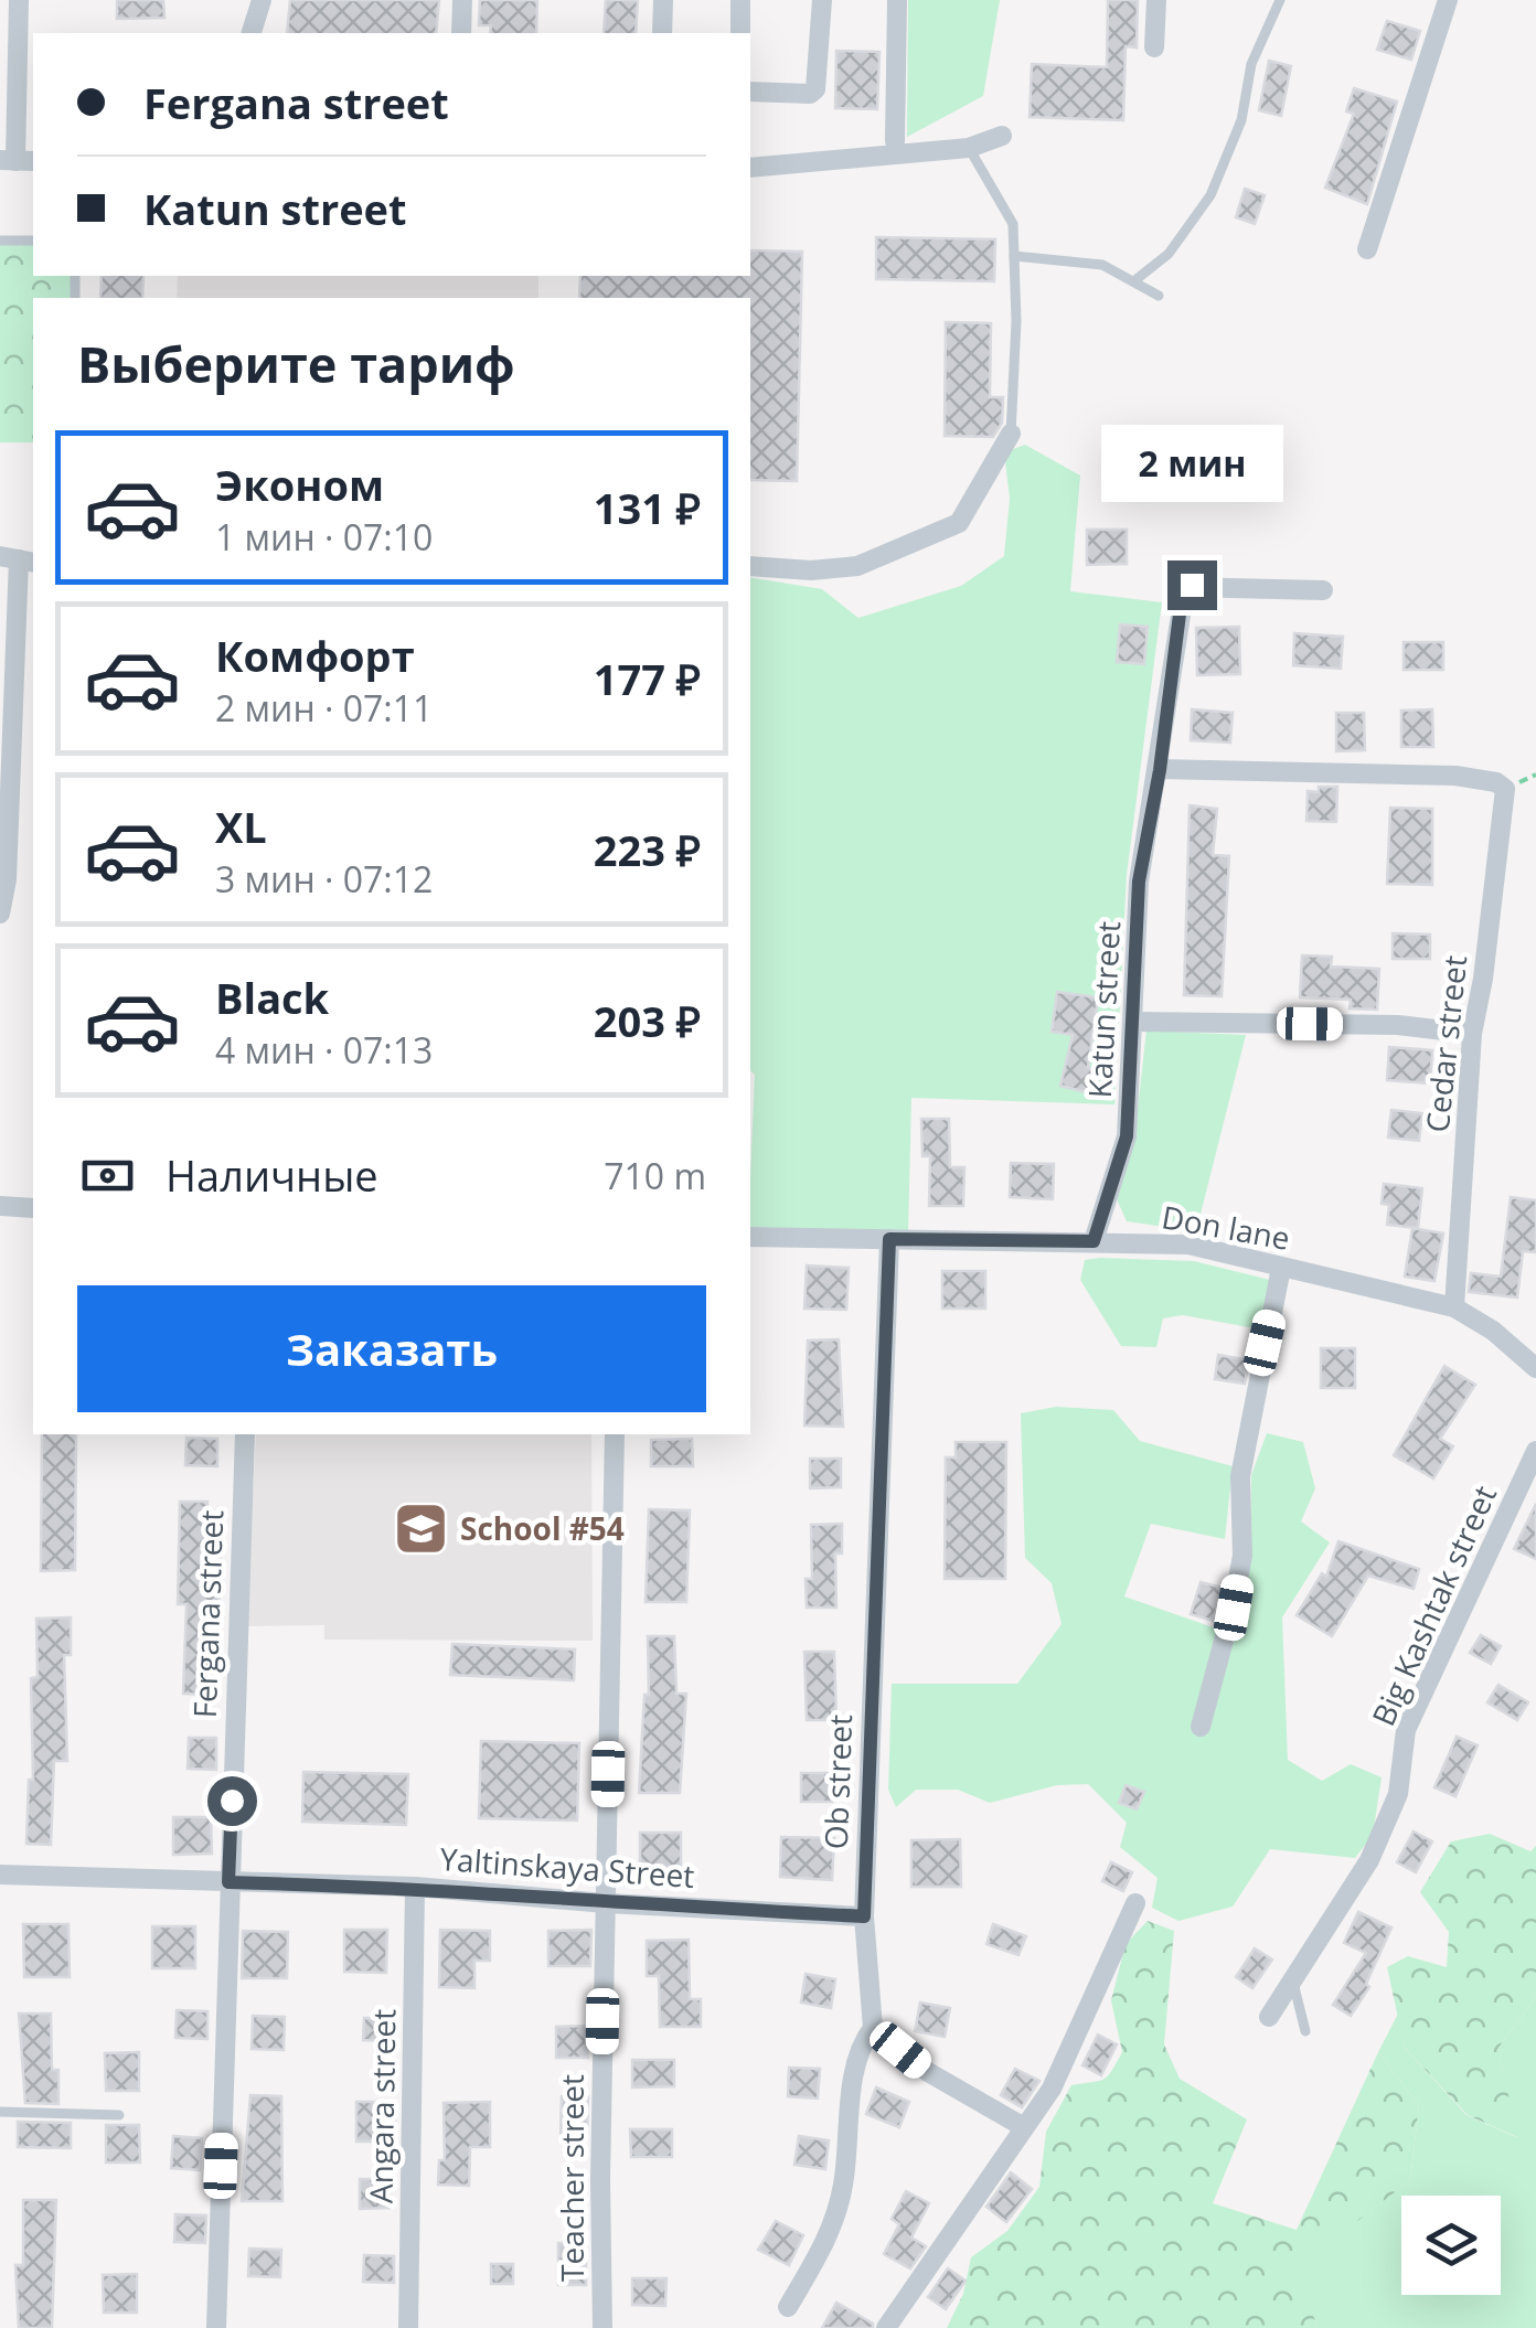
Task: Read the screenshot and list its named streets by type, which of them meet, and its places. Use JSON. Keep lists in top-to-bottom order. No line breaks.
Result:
{"streets":{"street":["Katun street","Cedar street","Don lane","Big Kashtak street","Fergana street","Ob street","Yaltinskaya Street","Angara street","Teacher street"]},"crossings":[["Katun street","Cedar street"],["Katun street","Don lane"],["Cedar street","Don lane"],["Don lane","Ob street"],["Fergana street","Yaltinskaya Street"],["Ob street","Yaltinskaya Street"],["Yaltinskaya Street","Angara street"],["Yaltinskaya Street","Teacher street"]],"places":{"school or university":["School #54"]},"page":{"banner":["Fergana street","Katun street"],"heading":"Выберите тариф","bubble":"2 мин","list":[{"name":"Эконом","note":"1 мин · 07:10","value":"131 ₽"},{"name":"Комфорт","note":"2 мин · 07:11","value":"177 ₽"},{"name":"XL","note":"3 мин · 07:12","value":"223 ₽"},{"name":"Black","note":"4 мин · 07:13","value":"203 ₽"}],"pay":["Наличные","710 m"],"buttons":"Заказать"}}
